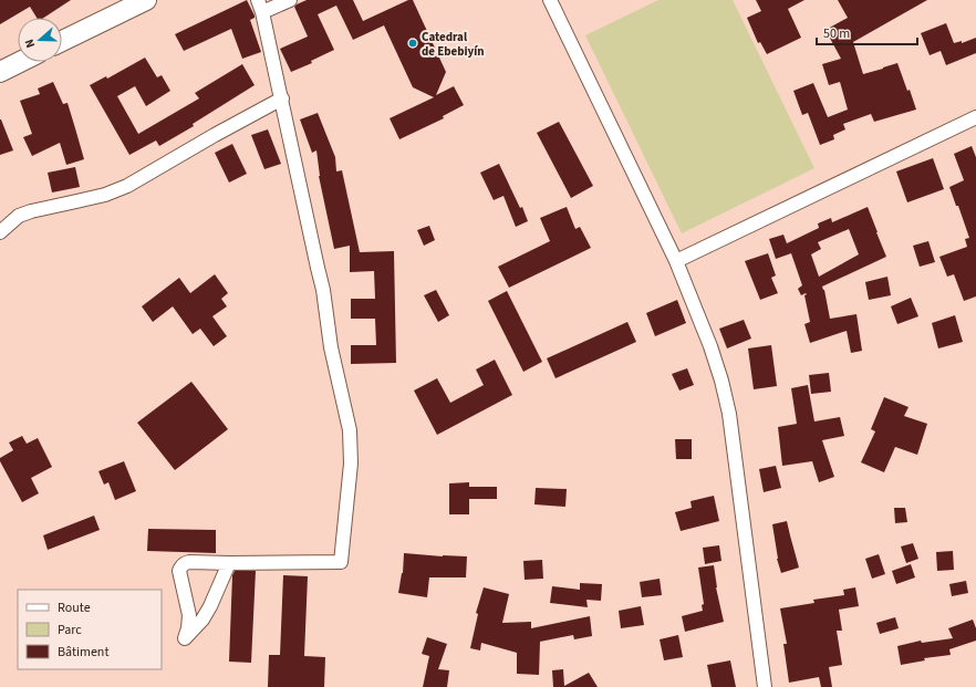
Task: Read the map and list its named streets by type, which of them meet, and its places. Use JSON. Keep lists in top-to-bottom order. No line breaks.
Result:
{"places":["Catedral de Ebebiyín"],"legend":["Route","Parc","Bâtiment"],"scale_bar":"50 m","north":"left"}
